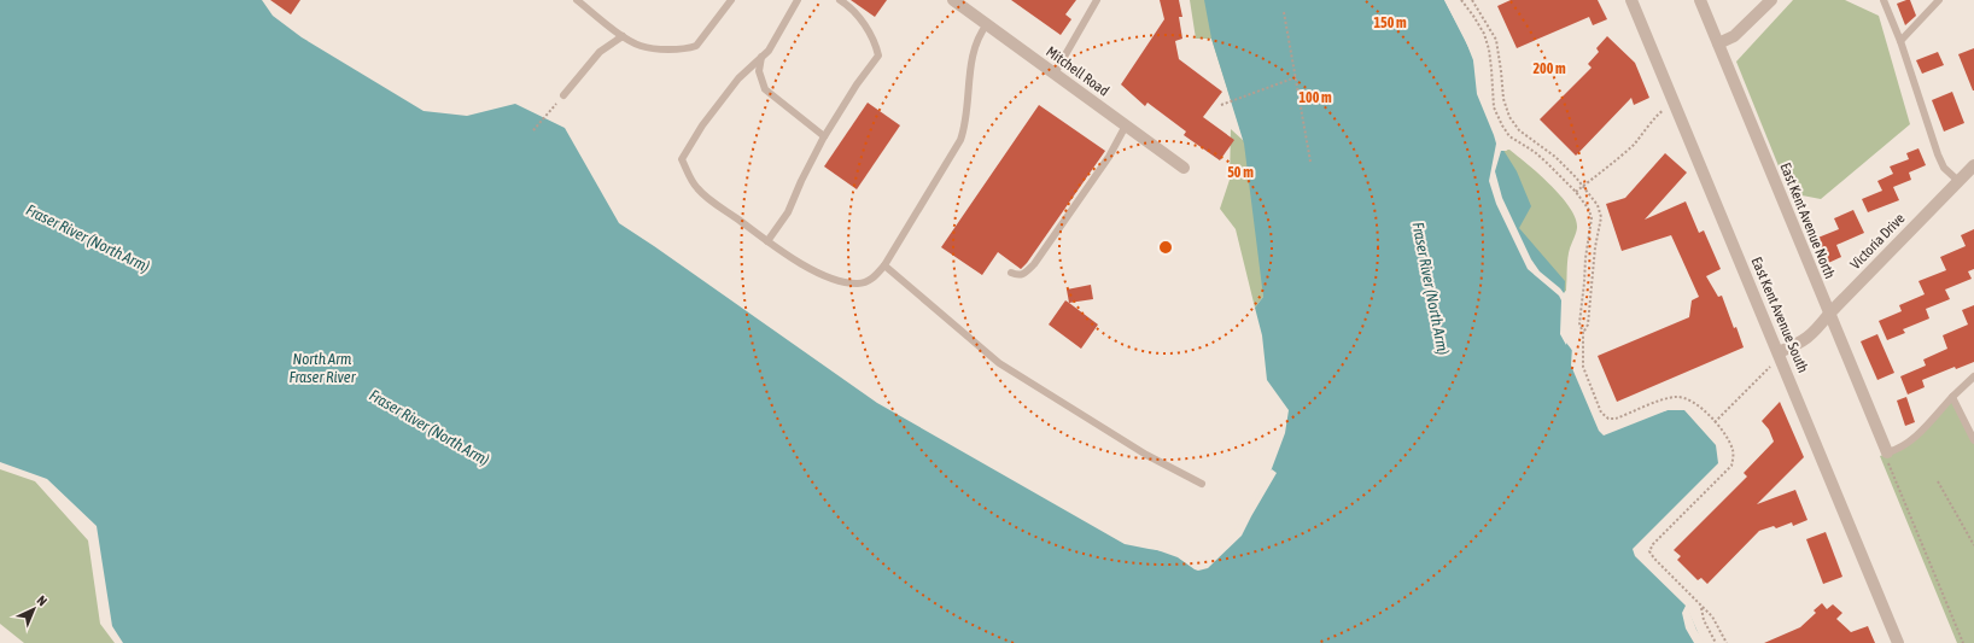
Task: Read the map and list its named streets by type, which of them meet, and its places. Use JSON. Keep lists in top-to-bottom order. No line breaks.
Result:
{"streets":{"street":["Mitchell Road","East Kent Avenue North","Victoria Drive","East Kent Avenue South"]},"crossings":[["East Kent Avenue North","Victoria Drive"],["Victoria Drive","East Kent Avenue South"]],"water":["Fraser River (North Arm)","North Arm Fraser River"],"north":"top right","rings":["150 m","200 m","100 m","50 m"]}
